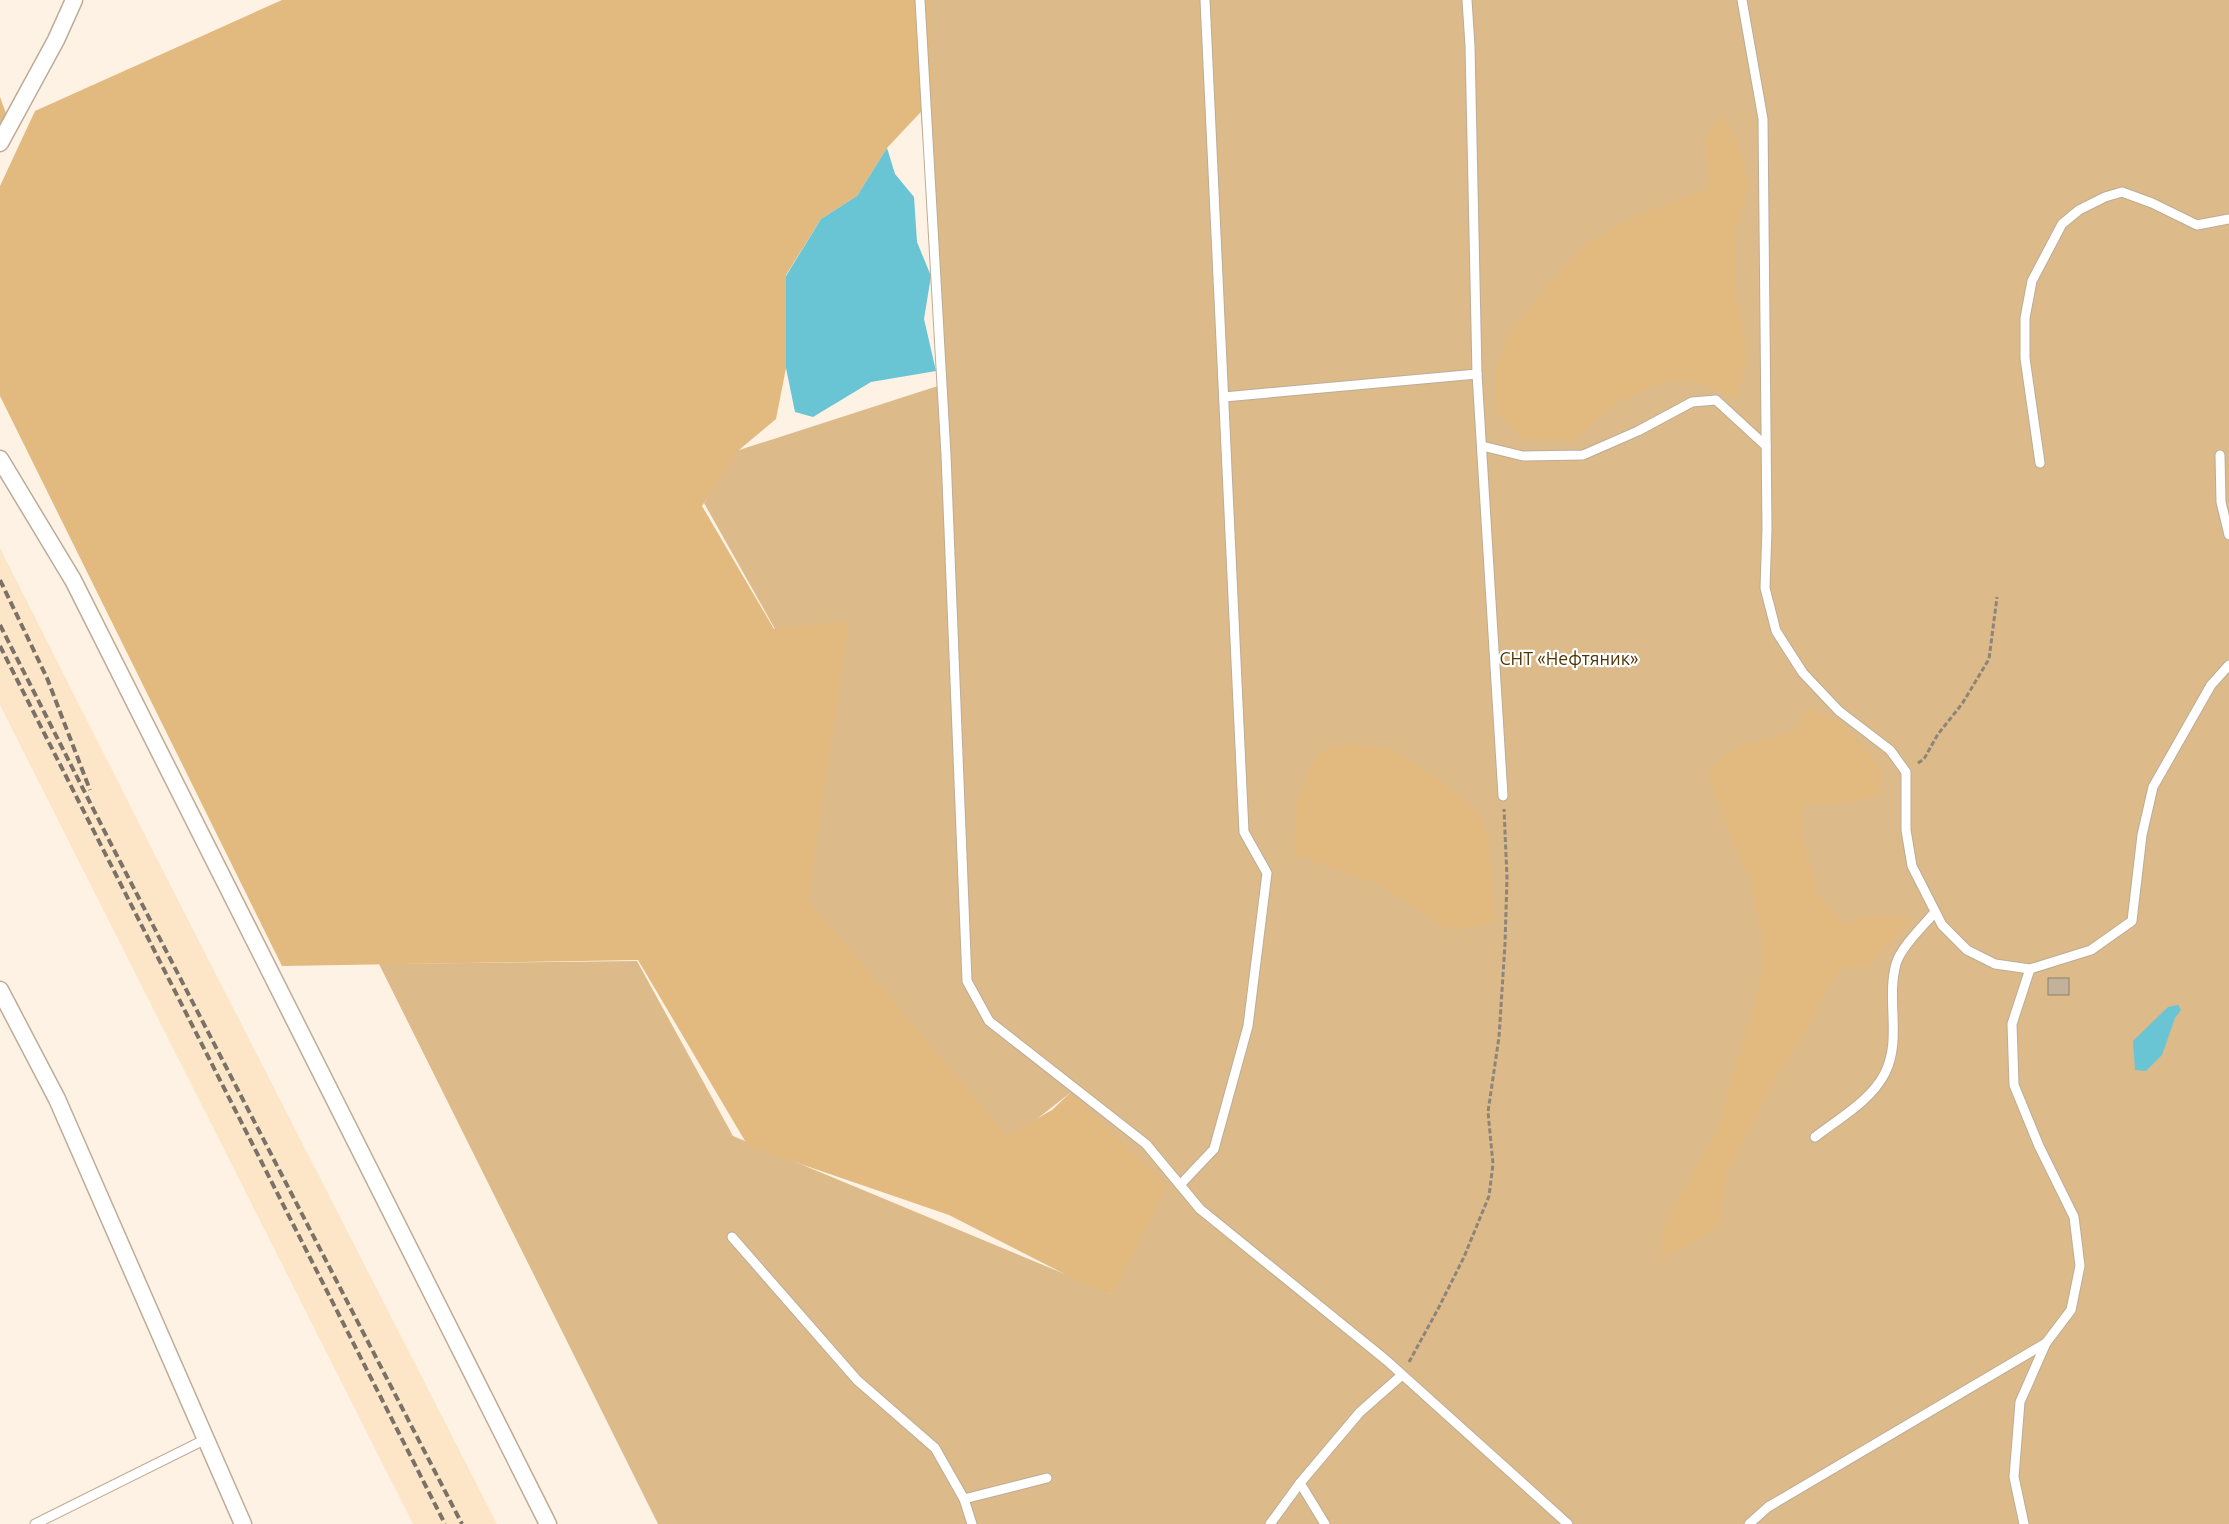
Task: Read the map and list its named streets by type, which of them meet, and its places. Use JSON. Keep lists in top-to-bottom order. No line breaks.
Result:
{"parks":["СНТ «Нефтяник»"]}
